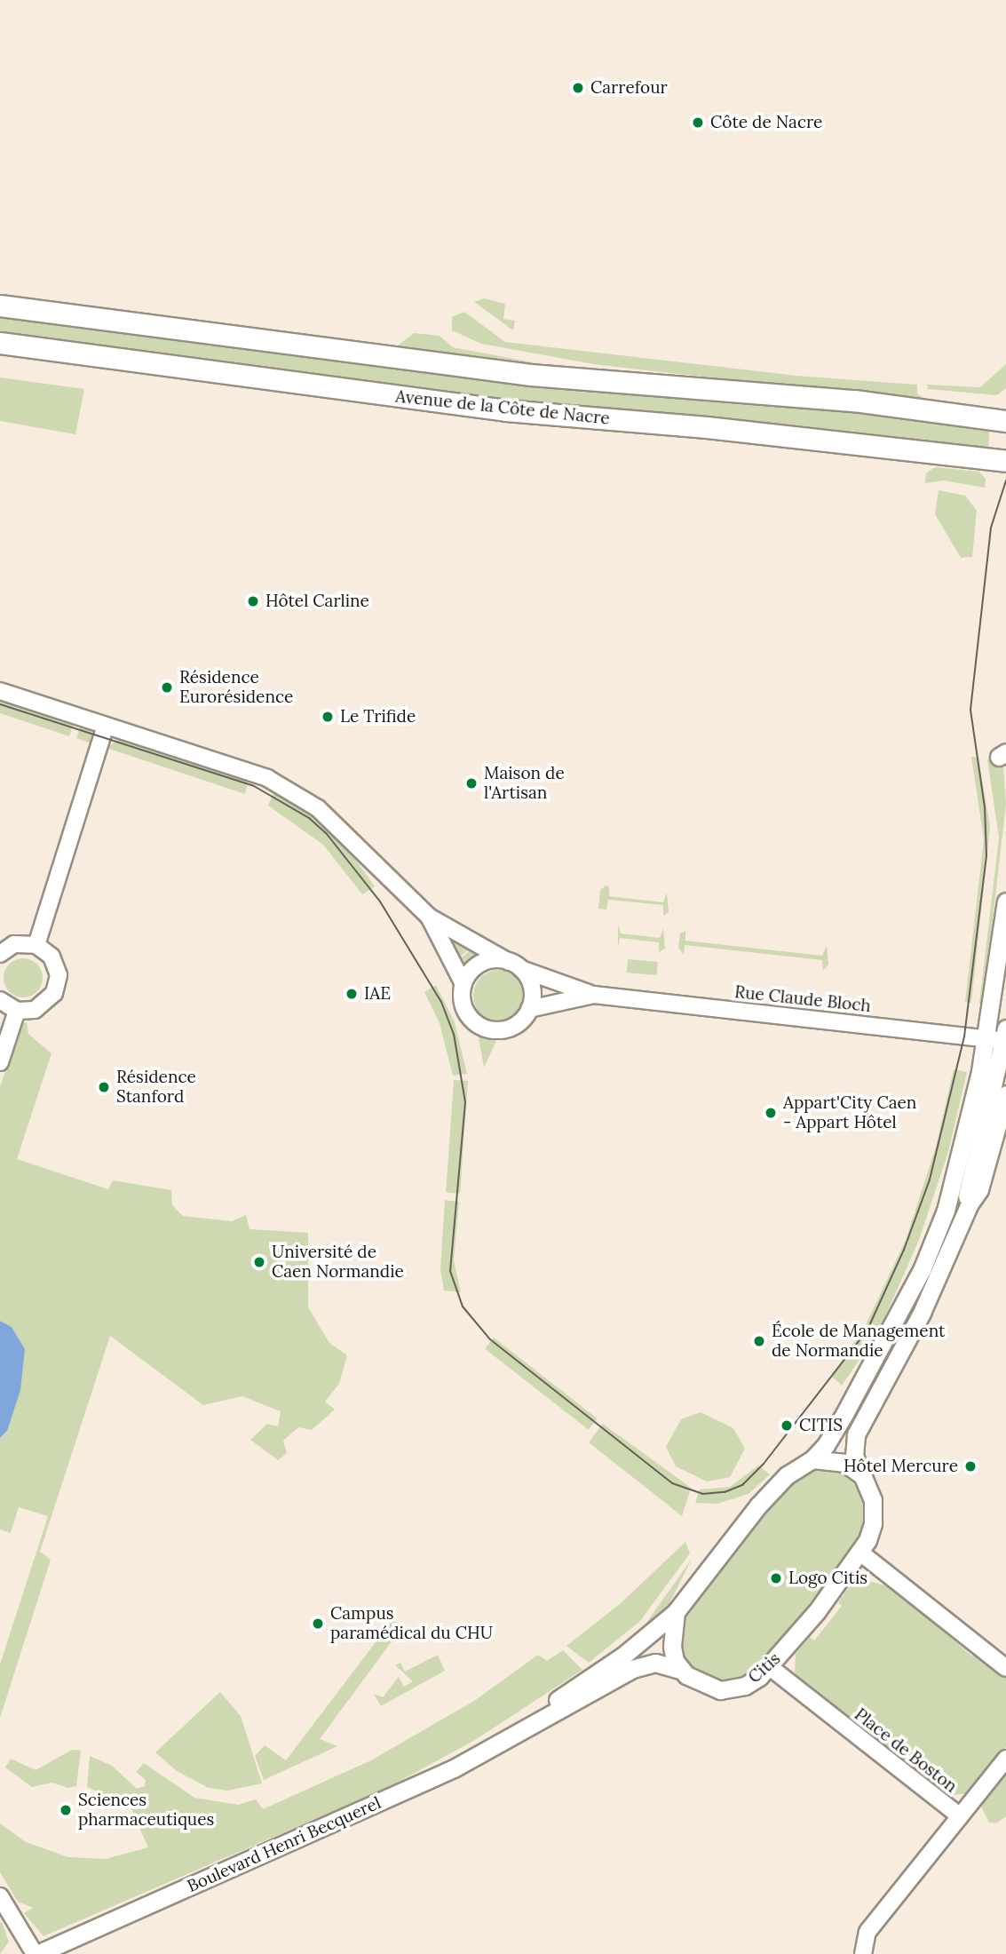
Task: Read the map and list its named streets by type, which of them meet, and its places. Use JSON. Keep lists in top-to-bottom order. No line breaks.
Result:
{"streets":{"main road":["Avenue de la Côte de Nacre","Citis","Boulevard Henri Becquerel"],"street":["Rue Claude Bloch","Place de Boston"]},"crossings":[["Citis","Place de Boston"],["Citis","Boulevard Henri Becquerel"]],"places":["Carrefour","Côte de Nacre","Hôtel Carline","Résidence Eurorésidence","Le Trifide","Maison de l'Artisan","IAE","Résidence Stanford","Appart'City Caen - Appart Hôtel","Université de Caen Normandie","École de Management de Normandie","CITIS","Hôtel Mercure","Logo Citis","Campus paramédical du CHU","Sciences pharmaceutiques"]}
